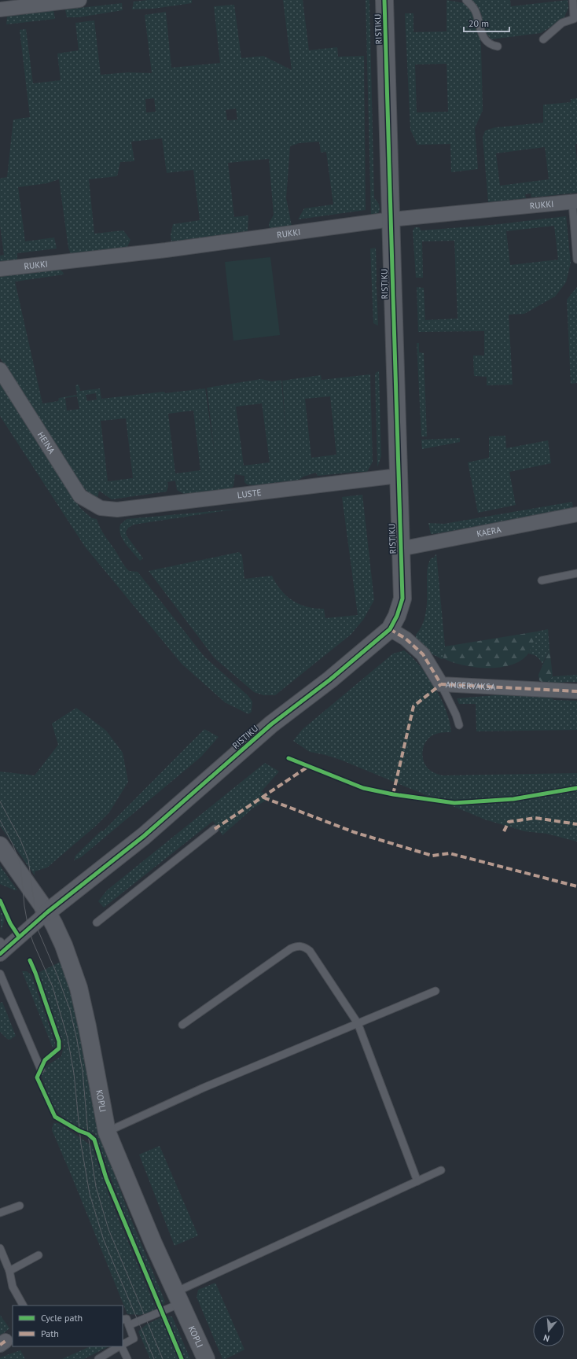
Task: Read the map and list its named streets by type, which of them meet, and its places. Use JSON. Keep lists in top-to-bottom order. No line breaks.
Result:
{"streets":{"street":["RISTIKU","RUKKI","HEINA","LUSTE","KAERA","ANGERVAKSA","KOPLI"]},"crossings":[["RISTIKU","RUKKI"],["RISTIKU","LUSTE"],["RISTIKU","KAERA"],["RISTIKU","ANGERVAKSA"],["RISTIKU","KOPLI"],["HEINA","LUSTE"]],"legend":["Cycle path","Path"],"scale_bar":"20 m","north":"bottom"}
